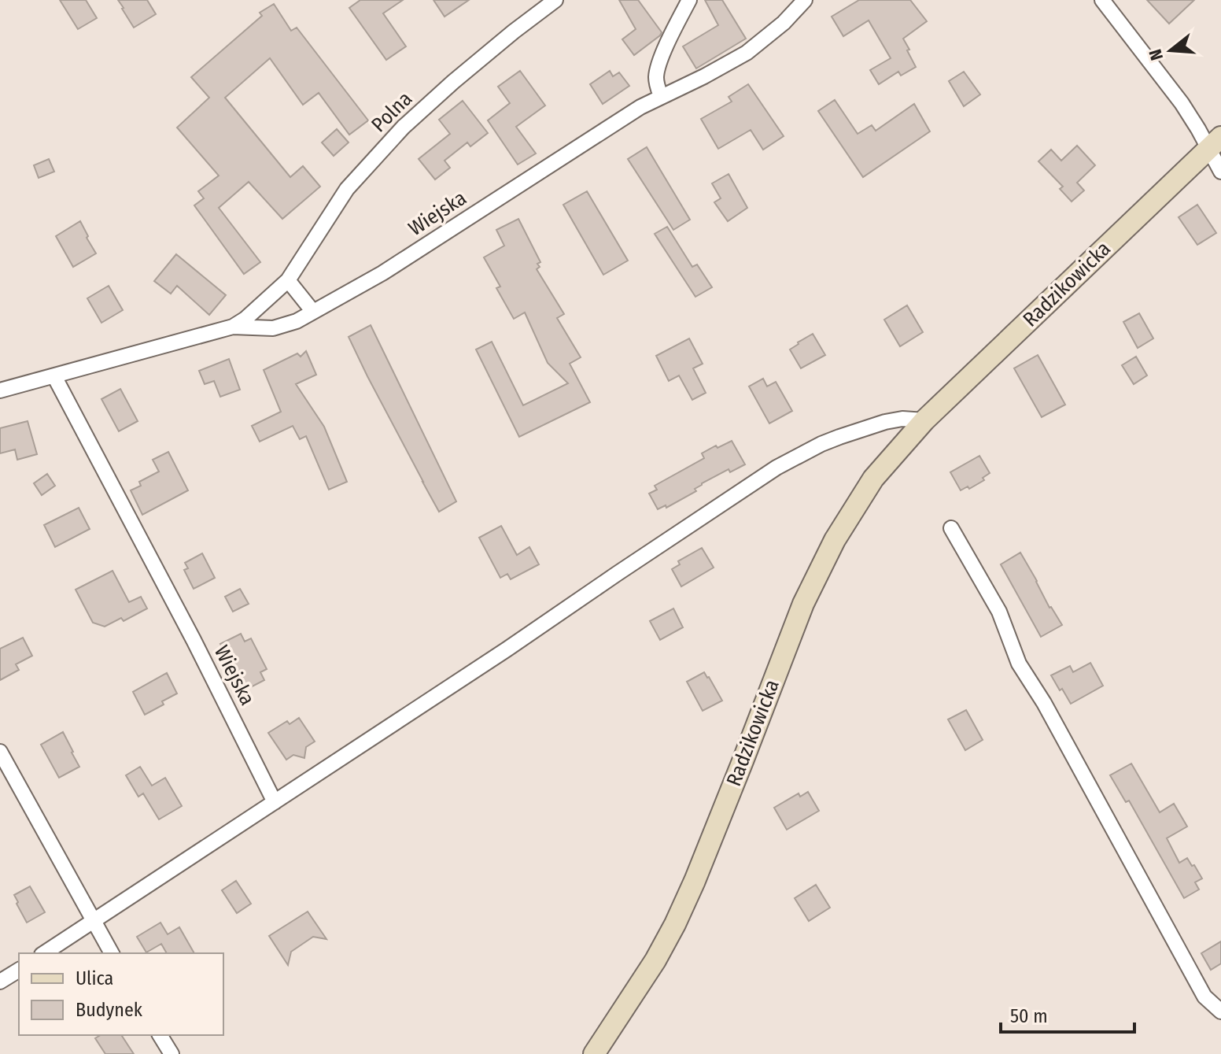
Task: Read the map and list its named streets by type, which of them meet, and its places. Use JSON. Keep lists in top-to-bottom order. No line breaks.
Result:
{"streets":{"street":["Polna","Wiejska","Radzikowicka"]},"crossings":[["Polna","Wiejska"]],"legend":["Ulica","Budynek"],"scale_bar":"50 m","north":"left"}
